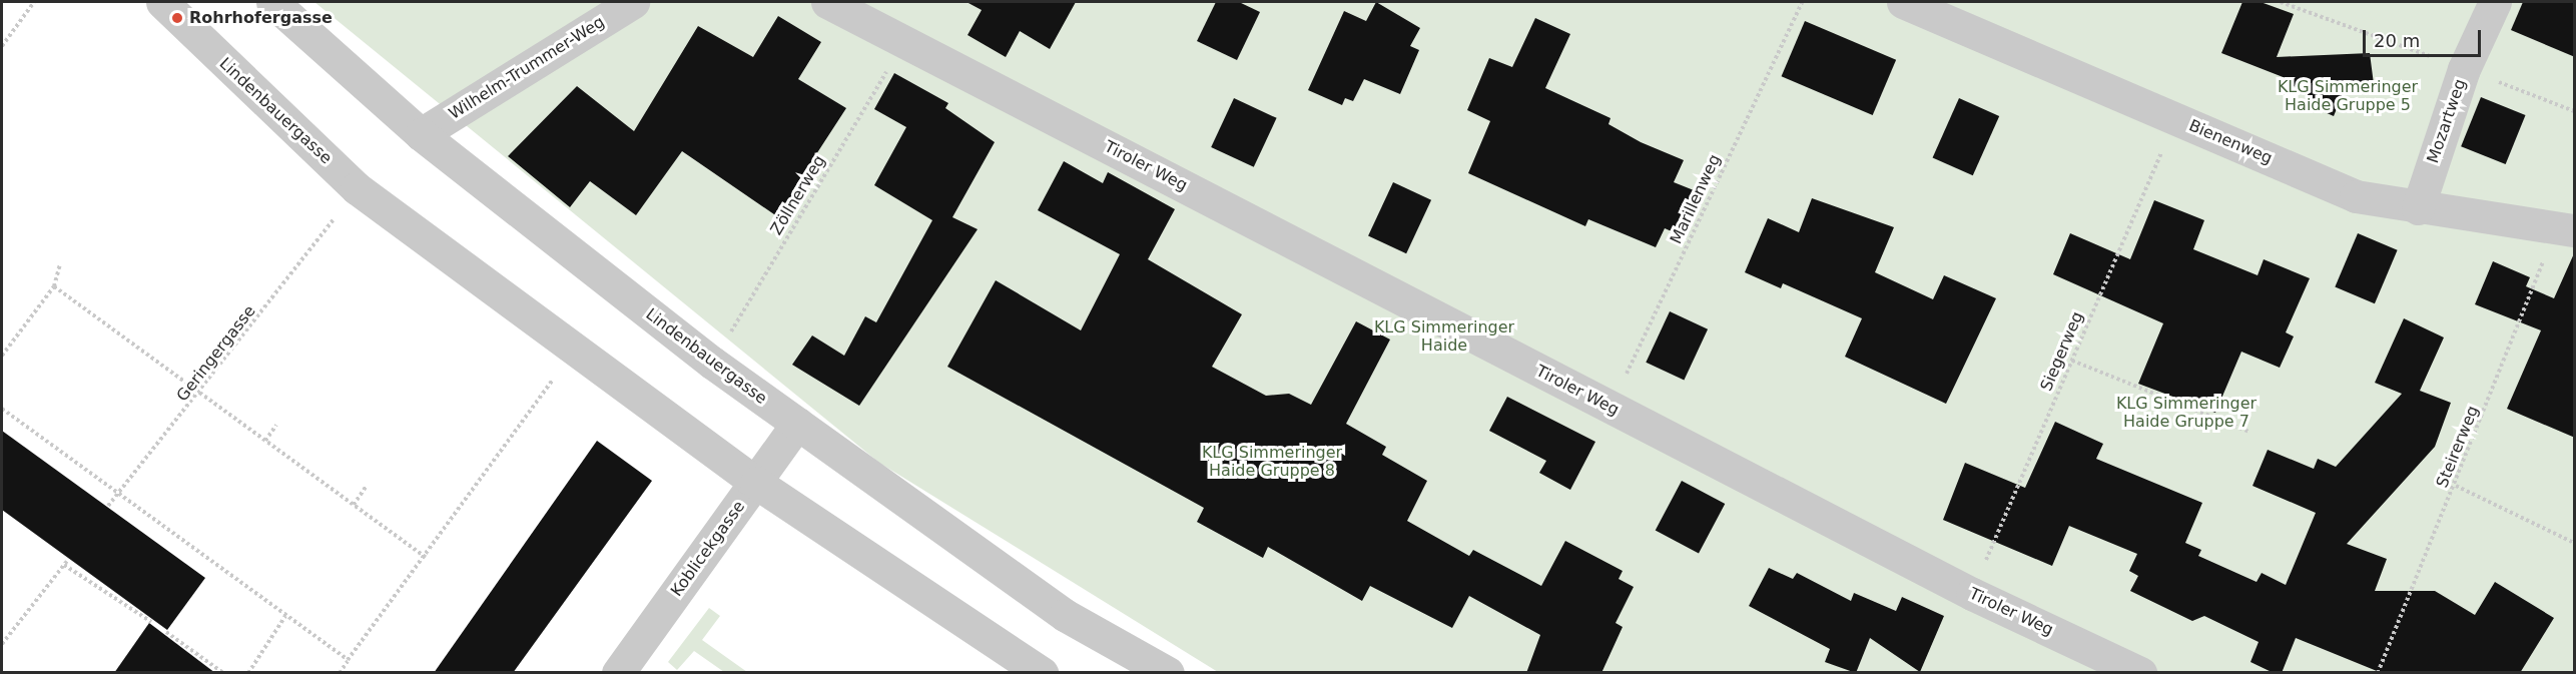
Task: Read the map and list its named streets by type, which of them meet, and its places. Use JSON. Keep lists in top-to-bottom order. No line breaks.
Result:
{"streets":{"street":["Wilhelm-Trummer-Weg","Lindenbauergasse","Mozartweg","Bienenweg","Tiroler Weg","Koblicekgasse"],"path":["Zöllnerweg","Marillenweg","Siegerweg","Geringergasse","Steirerweg"]},"crossings":[["Wilhelm-Trummer-Weg","Lindenbauergasse"],["Lindenbauergasse","Zöllnerweg"],["Lindenbauergasse","Koblicekgasse"],["Mozartweg","Bienenweg"],["Bienenweg","Siegerweg"],["Bienenweg","Steirerweg"],["Tiroler Weg","Zöllnerweg"],["Tiroler Weg","Marillenweg"],["Tiroler Weg","Siegerweg"]],"parks":["KLG Simmeringer Haide Gruppe 5","KLG Simmeringer Haide","KLG Simmeringer Haide Gruppe 7","KLG Simmeringer Haide Gruppe 8"],"places":["Rohrhofergasse"],"scale_bar":"20 m"}
